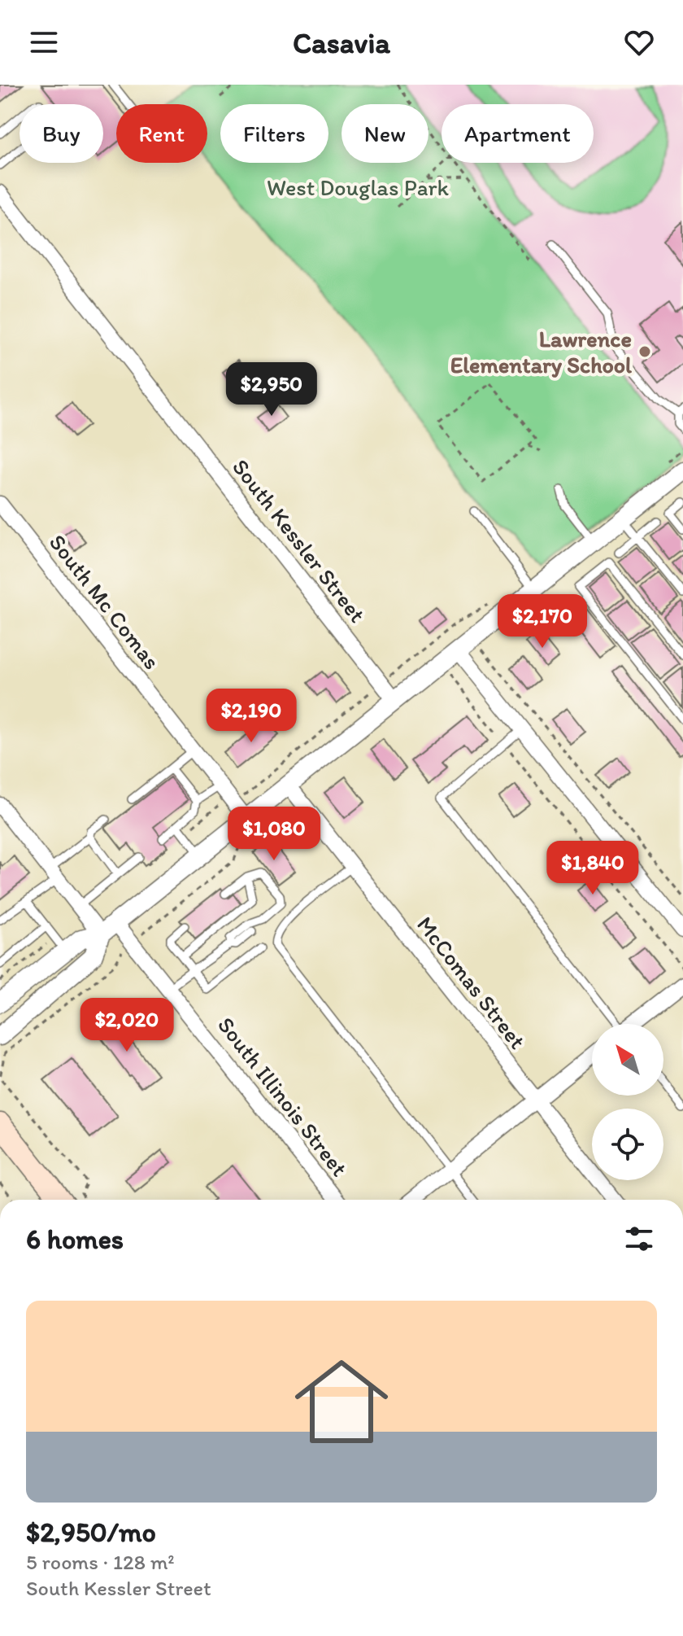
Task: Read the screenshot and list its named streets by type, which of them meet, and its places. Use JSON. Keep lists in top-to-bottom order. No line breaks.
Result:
{"streets":{"street":["South Kessler Street","South Mc Comas","McComas Street","South Illinois Street"]},"parks":["West Douglas Park"],"places":["Lawrence Elementary School"],"north":"top left","page":{"header":"Casavia","chip":["Buy","Rent","Filters","New","Apartment"],"price":["$2,950","$2,170","$2,190","$1,080","$1,840","$2,020"],"heading":"6 homes","list":[{"name":"$2,950/mo","note":"5 rooms · 128 m² · South Kessler Street"}]}}
